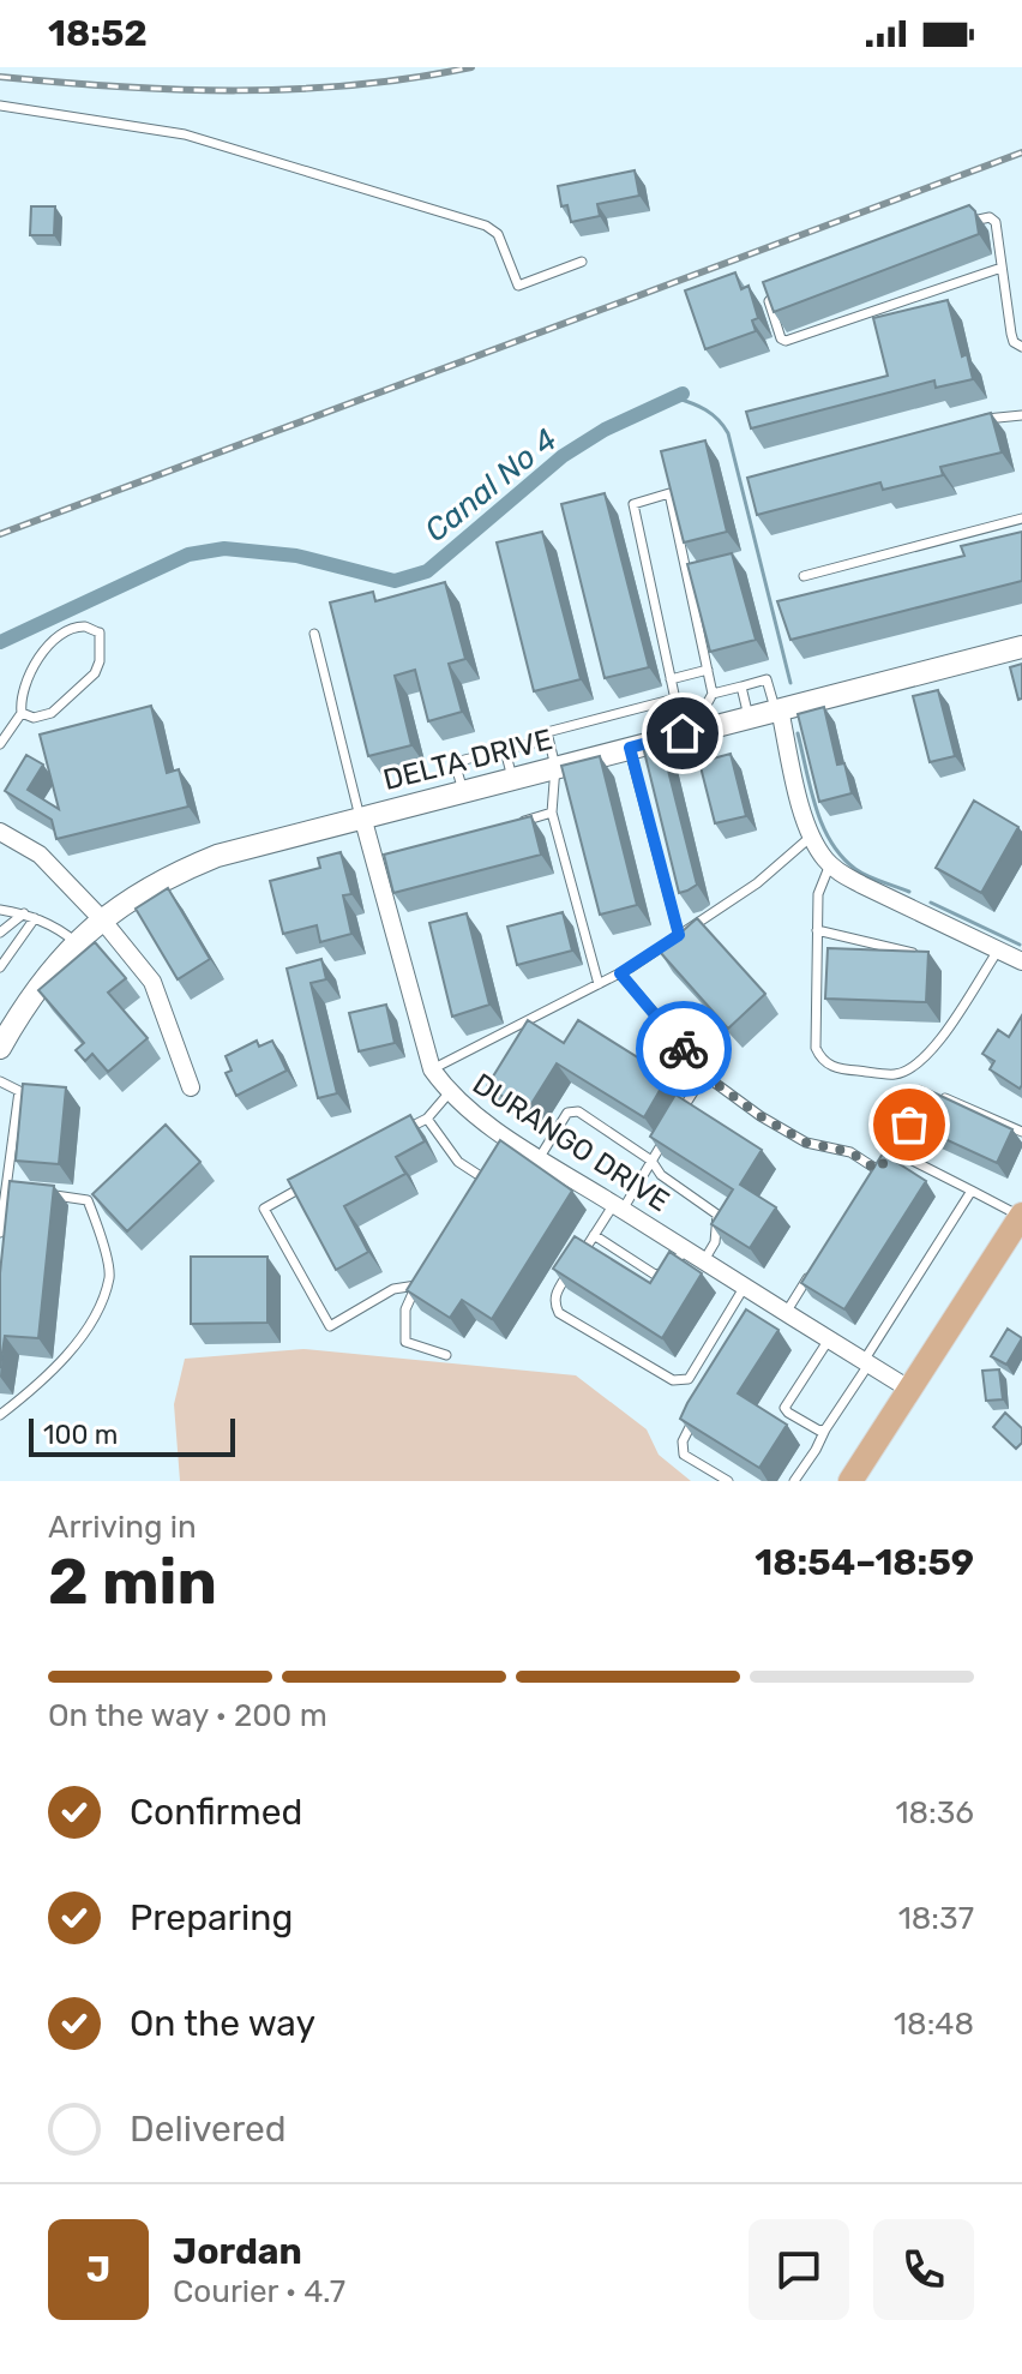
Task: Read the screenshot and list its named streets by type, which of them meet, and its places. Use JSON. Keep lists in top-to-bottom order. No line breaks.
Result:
{"streets":{"main road":["DELTA DRIVE"],"street":["DURANGO DRIVE"]},"crossings":[["DELTA DRIVE","DURANGO DRIVE"]],"water":["Canal No 4"],"scale_bar":"100 m","page":{"status":"18:52","scale":"100 m","heading":["2 min","Arriving in","18:54–18:59"],"panel":["Jordan","Courier · 4.7"],"bar":"On the way · 200 m","list":[["Confirmed","18:36"],["Preparing","18:37"],["On the way","18:48"],"Delivered"],"round":"J"}}
